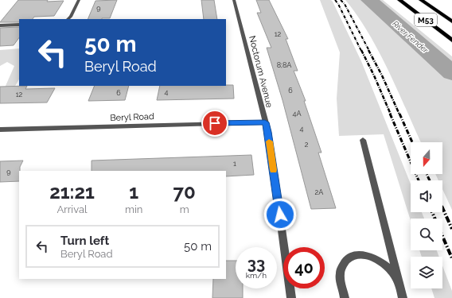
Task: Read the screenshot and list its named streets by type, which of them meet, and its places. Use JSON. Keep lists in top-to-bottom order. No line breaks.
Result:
{"streets":{"highway":["M53"],"street":["Noctorum Avenue","Beryl Road"]},"crossings":[["Noctorum Avenue","Beryl Road"]],"water":["River Fender"],"house_numbers":["9","12","8;8A","6","4","6","12","4A","4","2","1","9","2A"],"north":"bottom","page":{"turn":["50 m","Beryl Road"],"eta":["21:21","Arrival","1","min","70","m"],"list":[{"name":"Turn left","note":"Beryl Road","value":"50 m"}],"speed":"33 km/h","limit":"40"}}
